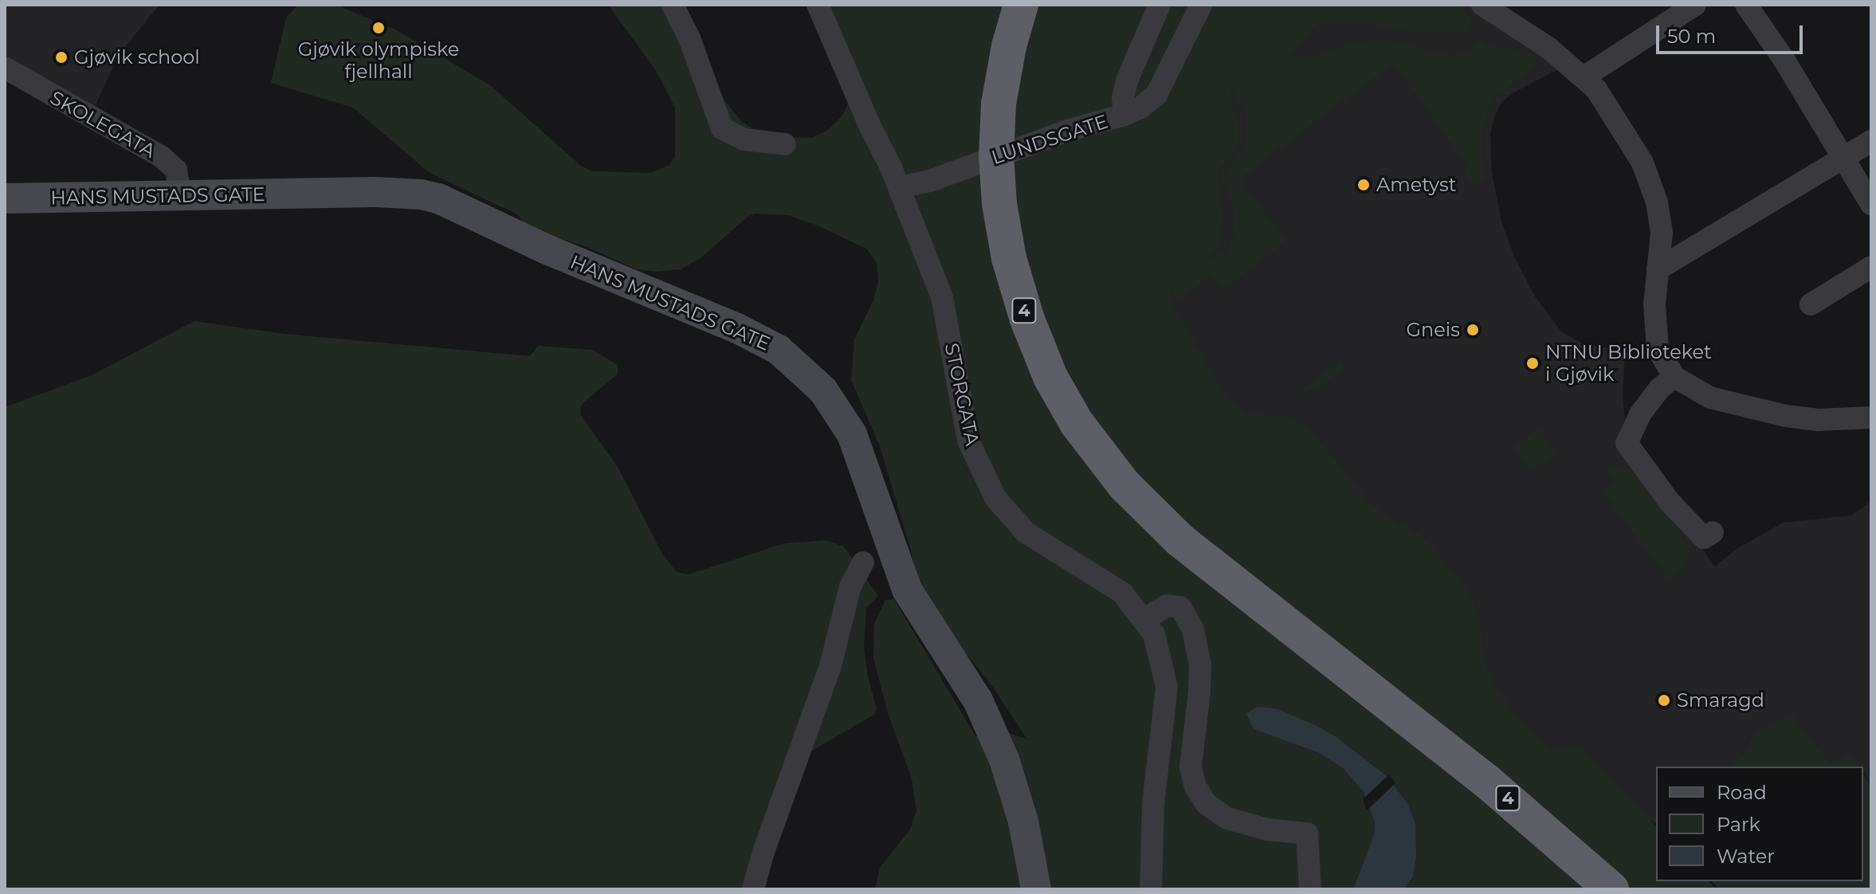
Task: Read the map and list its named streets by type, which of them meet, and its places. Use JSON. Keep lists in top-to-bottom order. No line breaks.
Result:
{"streets":{"highway":["4"],"main road":["HANS MUSTADS GATE"],"street":["SKOLEGATA","LUNDSGATE","STORGATA"]},"crossings":[["SKOLEGATA","HANS MUSTADS GATE"],["LUNDSGATE","STORGATA"]],"places":["Gjøvik olympiske fjellhall","Gjøvik school","Ametyst","Gneis","NTNU Biblioteket i Gjøvik","Smaragd"],"legend":["Road","Park","Water"],"scale_bar":"50 m"}
